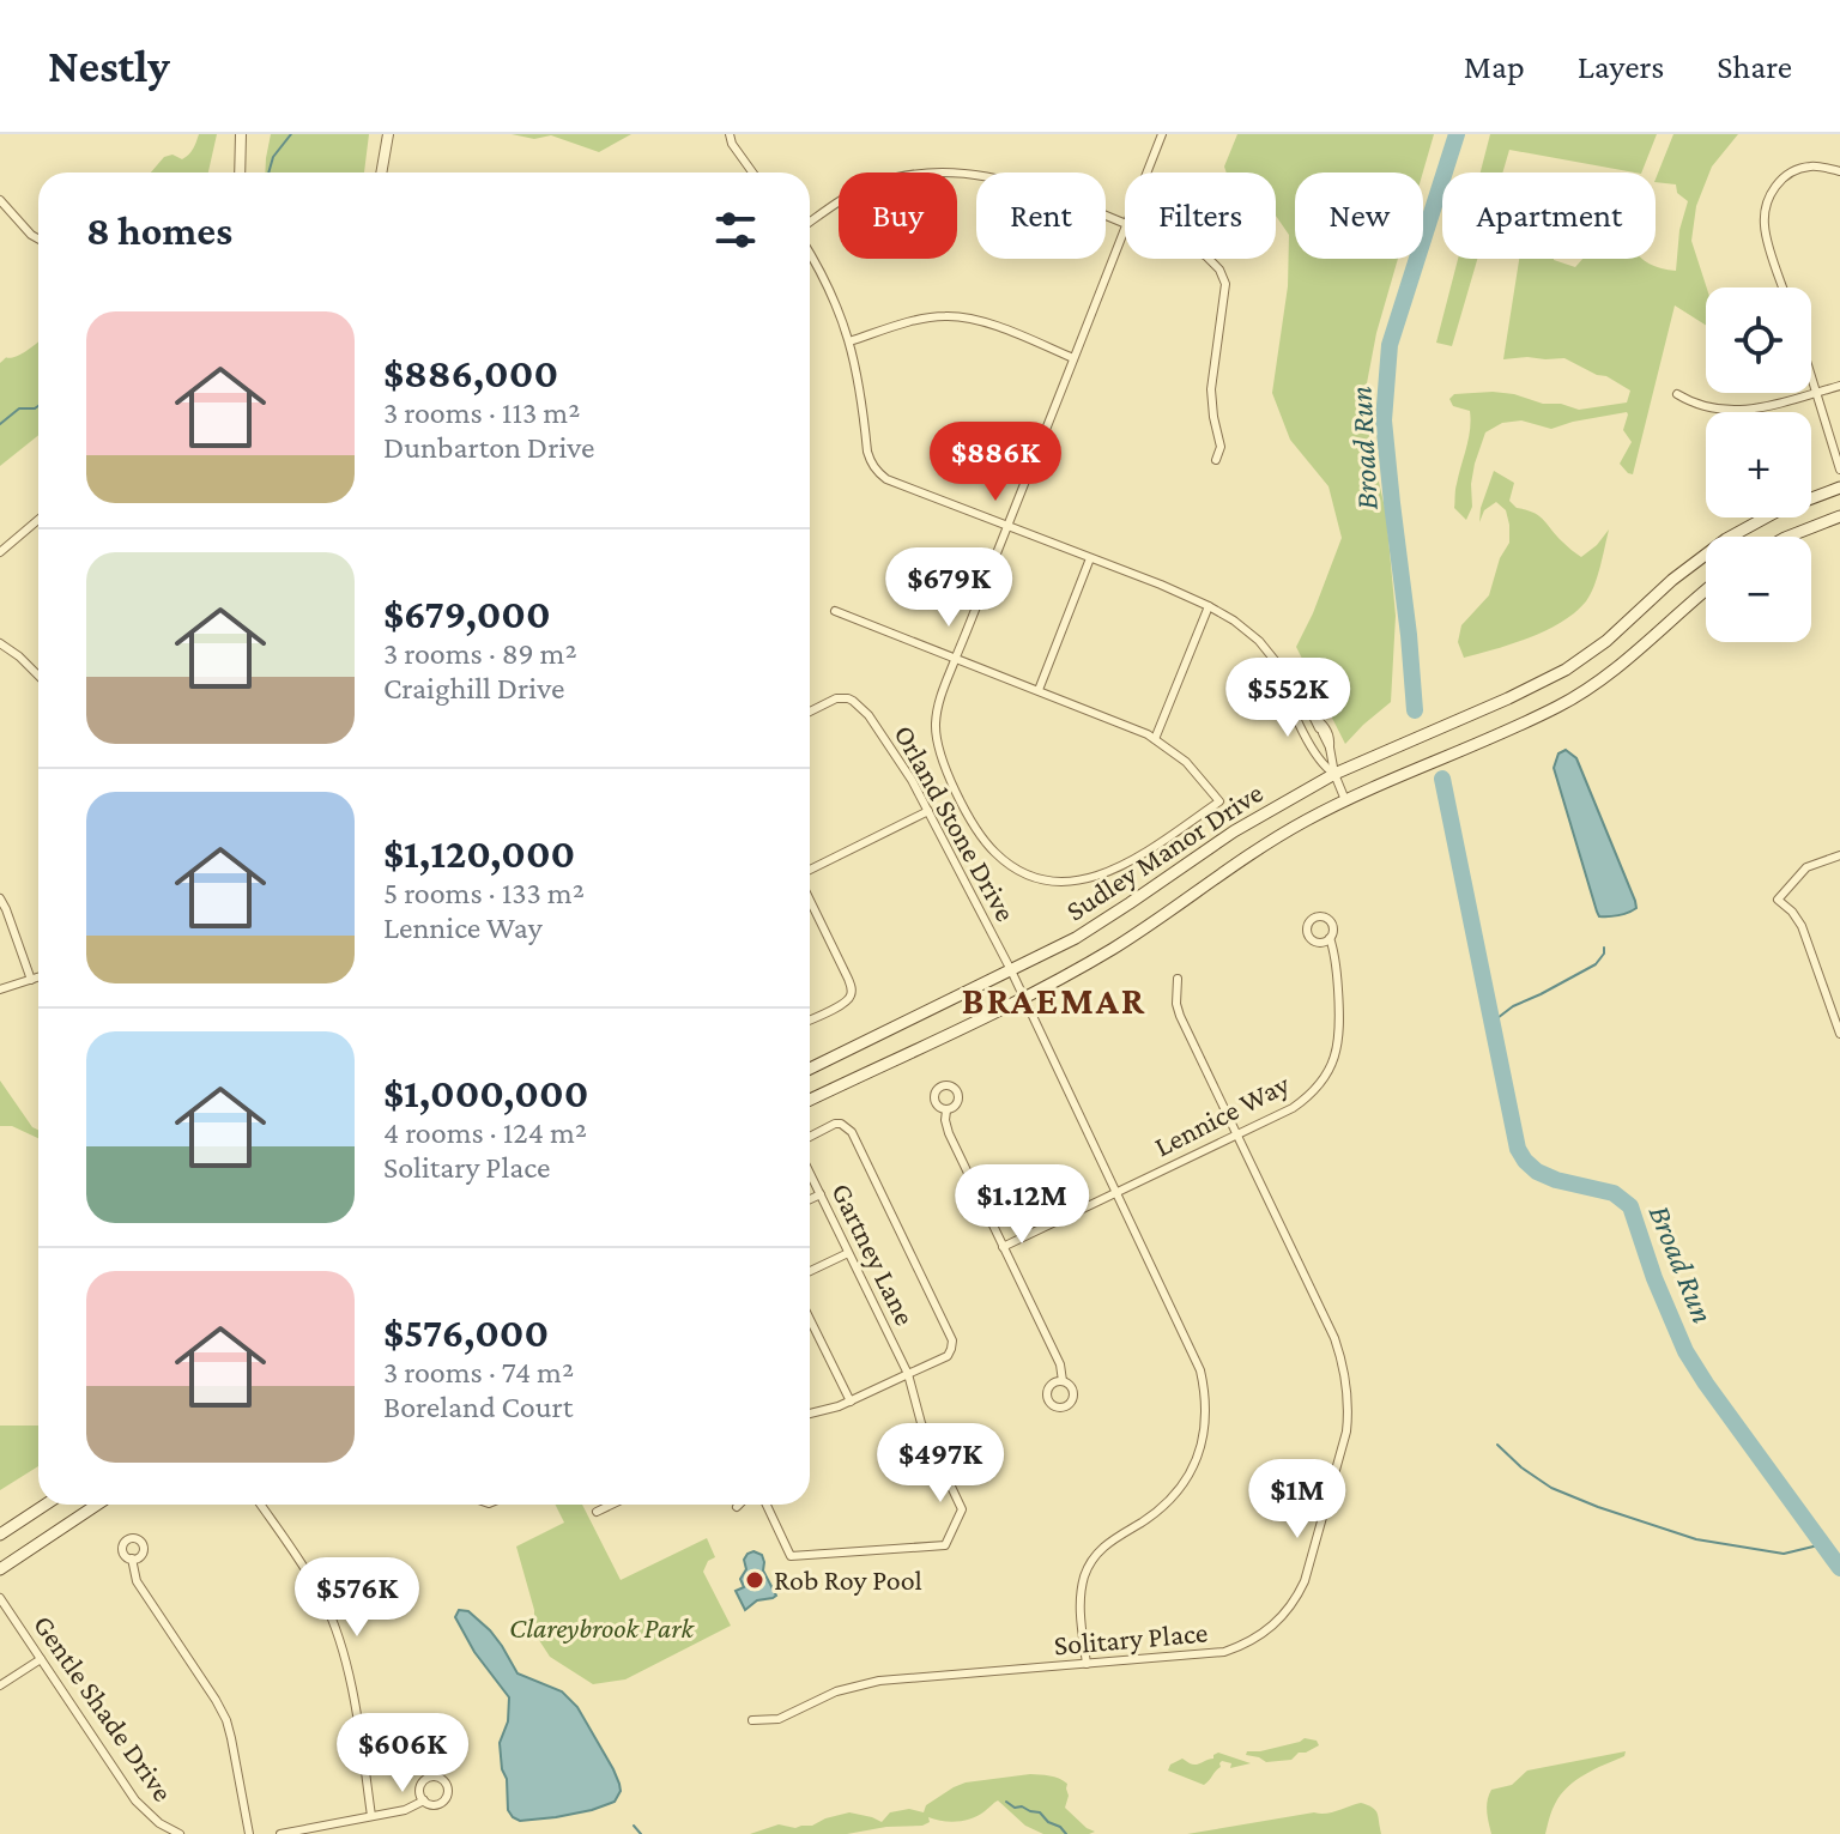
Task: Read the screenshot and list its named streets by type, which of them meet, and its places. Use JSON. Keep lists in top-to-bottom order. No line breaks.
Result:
{"streets":{"main road":["Sudley Manor Drive"],"street":["Orland Stone Drive","Lennice Way","Gartney Lane","Solitary Place","Gentle Shade Drive"]},"crossings":[["Orland Stone Drive","Sudley Manor Drive"],["Orland Stone Drive","Lennice Way"],["Orland Stone Drive","Solitary Place"],["Lennice Way","Solitary Place"]],"districts":["BRAEMAR"],"water":["Broad Run"],"parks":["Clareybrook Park"],"places":["Rob Roy Pool"],"page":{"header":"Nestly","nav":["Map","Layers","Share"],"chip":["Buy","Rent","Filters","New","Apartment"],"heading":"8 homes","map_buttons":["+","−"],"list":[{"name":"$886,000","note":"3 rooms · 113 m² · Dunbarton Drive"},{"name":"$679,000","note":"3 rooms · 89 m² · Craighill Drive"},{"name":"$1,120,000","note":"5 rooms · 133 m² · Lennice Way"},{"name":"$1,000,000","note":"4 rooms · 124 m² · Solitary Place"},{"name":"$576,000","note":"3 rooms · 74 m² · Boreland Court"}],"price":["$886K","$679K","$552K","$1.12M","$497K","$1M","$576K","$606K"]}}
